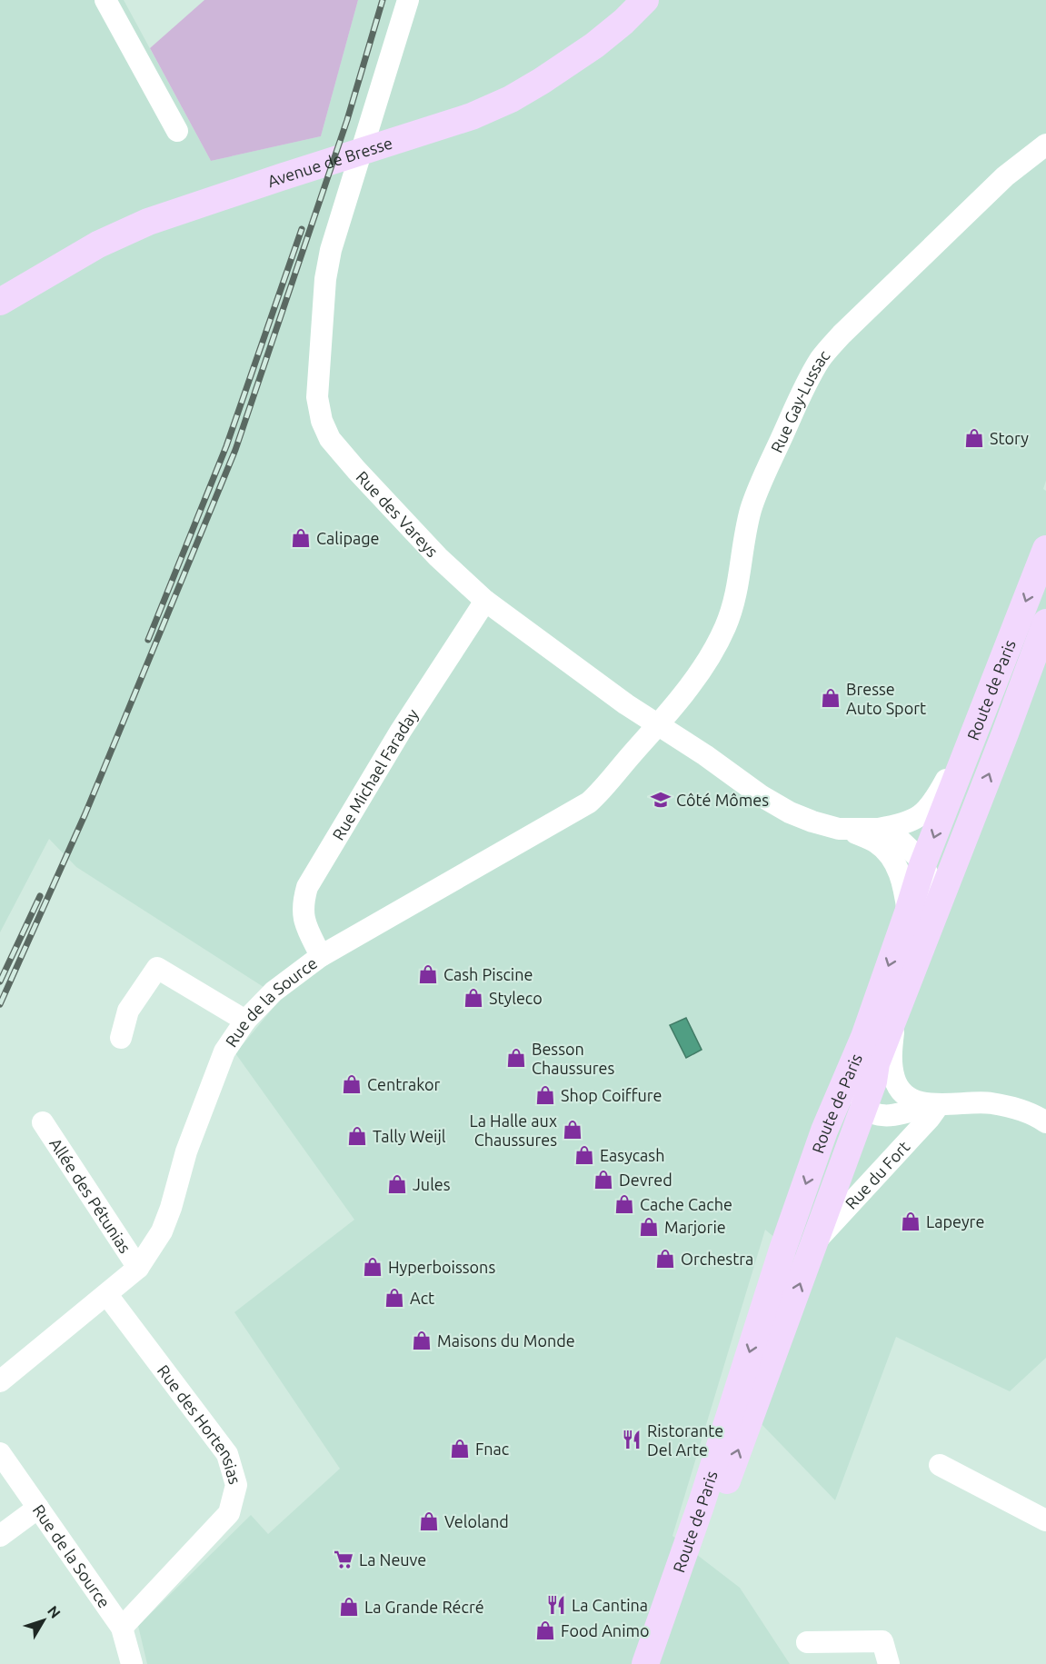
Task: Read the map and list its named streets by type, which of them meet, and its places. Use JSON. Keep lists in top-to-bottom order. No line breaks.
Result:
{"streets":{"main road":["Avenue de Bresse","Route de Paris"],"street":["Rue Gay-Lussac","Rue des Vareys","Rue Michael Faraday","Rue de la Source","Rue du Fort","Allée des Pétunias","Rue des Hortensias"]},"crossings":[["Rue Gay-Lussac","Rue des Vareys"],["Rue Gay-Lussac","Rue de la Source"],["Rue des Vareys","Route de Paris"],["Rue des Vareys","Rue Michael Faraday"],["Rue des Vareys","Rue de la Source"],["Route de Paris","Rue du Fort"],["Rue Michael Faraday","Rue de la Source"],["Rue de la Source","Allée des Pétunias"],["Rue de la Source","Rue des Hortensias"]],"places":{"shop":["Story","Calipage","Bresse Auto Sport","Cash Piscine","Styleco","Besson Chaussures","Centrakor","Shop Coiffure","La Halle aux Chaussures","Tally Weijl","Easycash","Devred","Jules","Cache Cache","Lapeyre","Marjorie","Orchestra","Hyperboissons","Act","Maisons du Monde","Fnac","Veloland","La Grande Récré","Food Animo"],"school or university":["Côté Mômes"],"restaurant":["Ristorante Del Arte","La Cantina"],"supermarket":["La Neuve"]},"north":"top right"}
